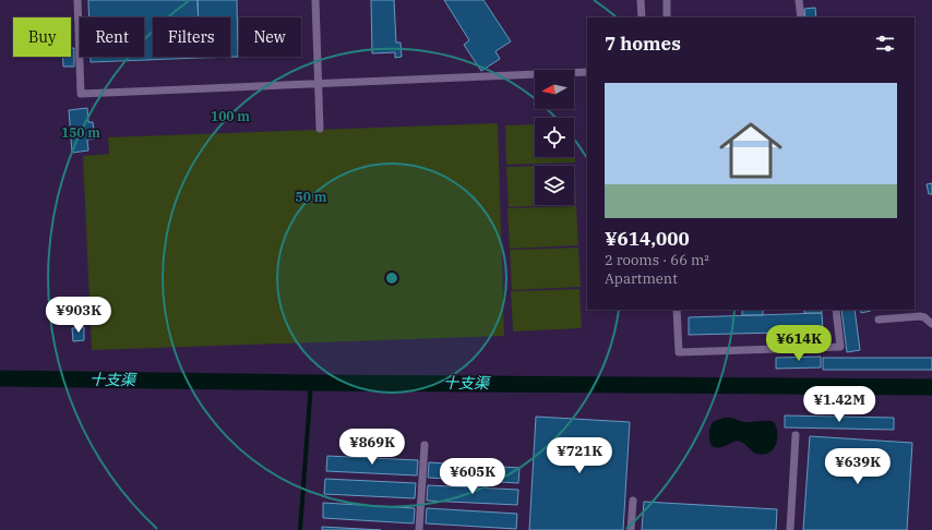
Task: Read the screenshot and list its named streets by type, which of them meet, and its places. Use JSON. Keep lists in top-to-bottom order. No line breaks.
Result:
{"water":["十支渠"],"north":"left","page":{"chip":["Buy","Rent","Filters","New"],"heading":"7 homes","list":[{"name":"¥614,000","note":"2 rooms · 66 m² · Apartment"}],"price":["¥903K","¥614K","¥1.42M","¥869K","¥721K","¥639K","¥605K"]},"rings":["100 m","150 m","50 m"]}
